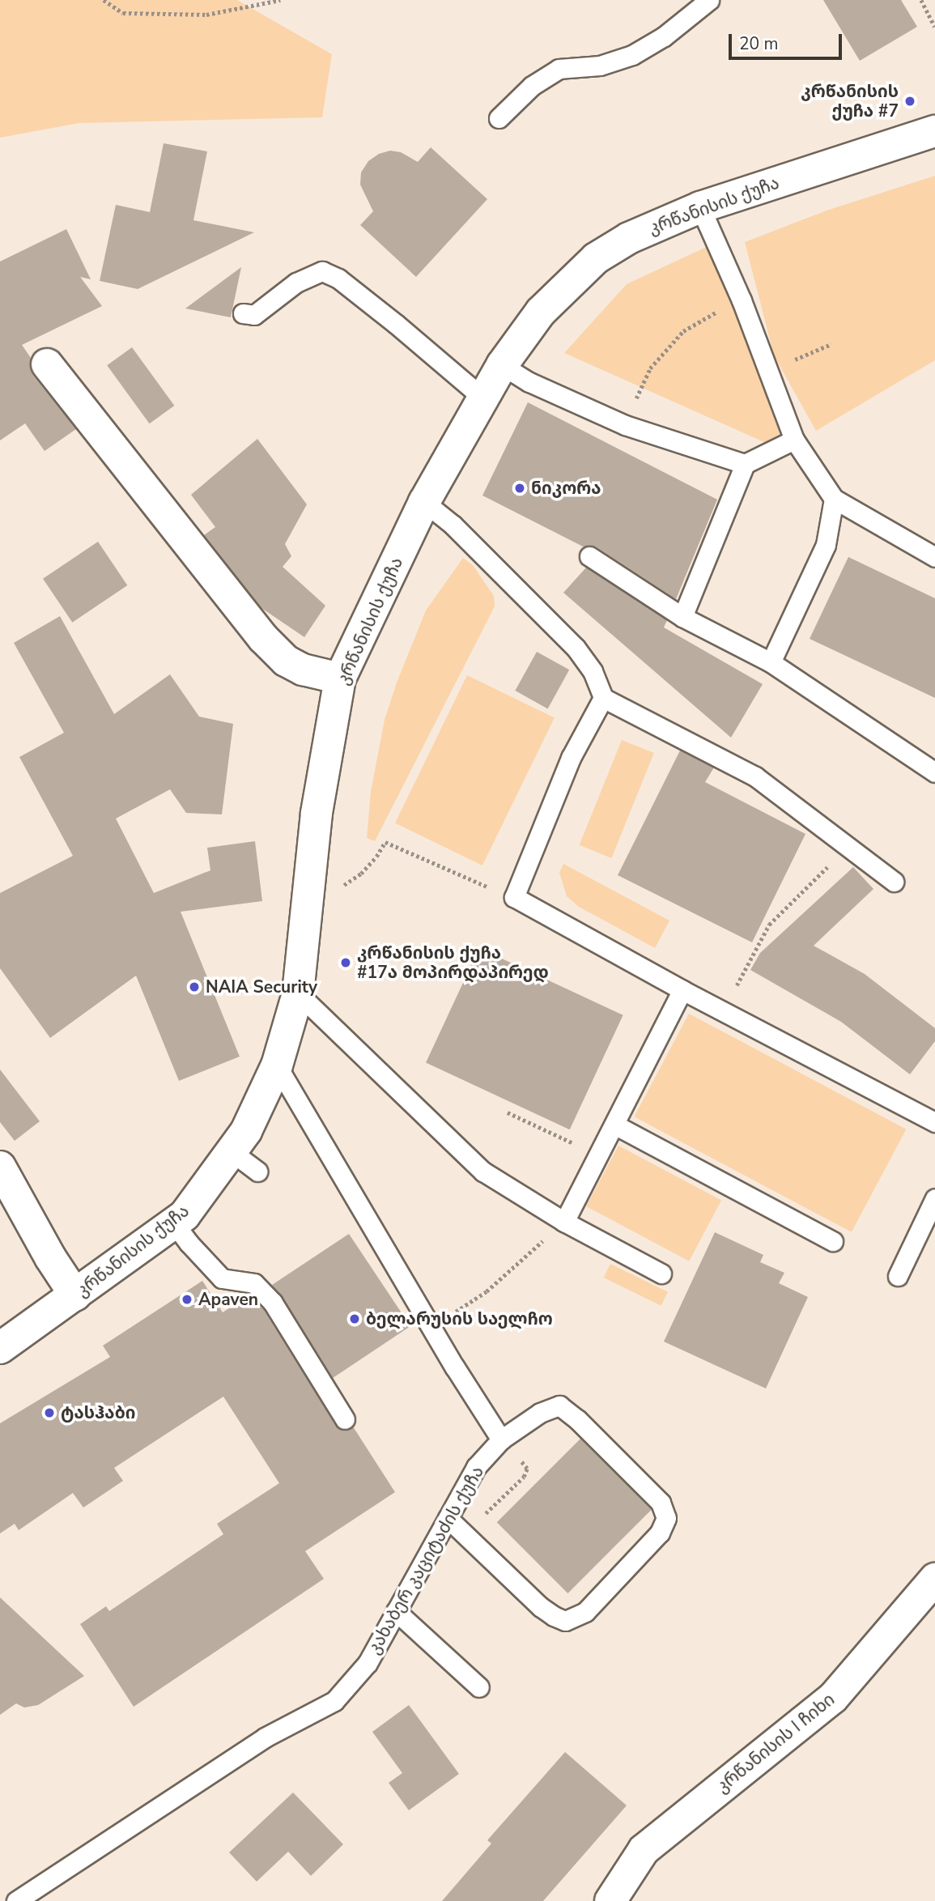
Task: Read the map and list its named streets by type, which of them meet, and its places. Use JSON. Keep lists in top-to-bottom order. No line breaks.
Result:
{"streets":{"street":["კრწანისის ქუჩა","კრწანისის I ჩიხი"],"lane":["კახაბერ კაციტაძის ქუჩა"]},"places":["კრწანისის ქუჩა #7","ნიკორა","კრწანისის ქუჩა #17ა მოპირდაპირედ","NAIA Security","Apaven","ბელარუსის საელჩო","ტასჰაბი"],"scale_bar":"20 m"}
